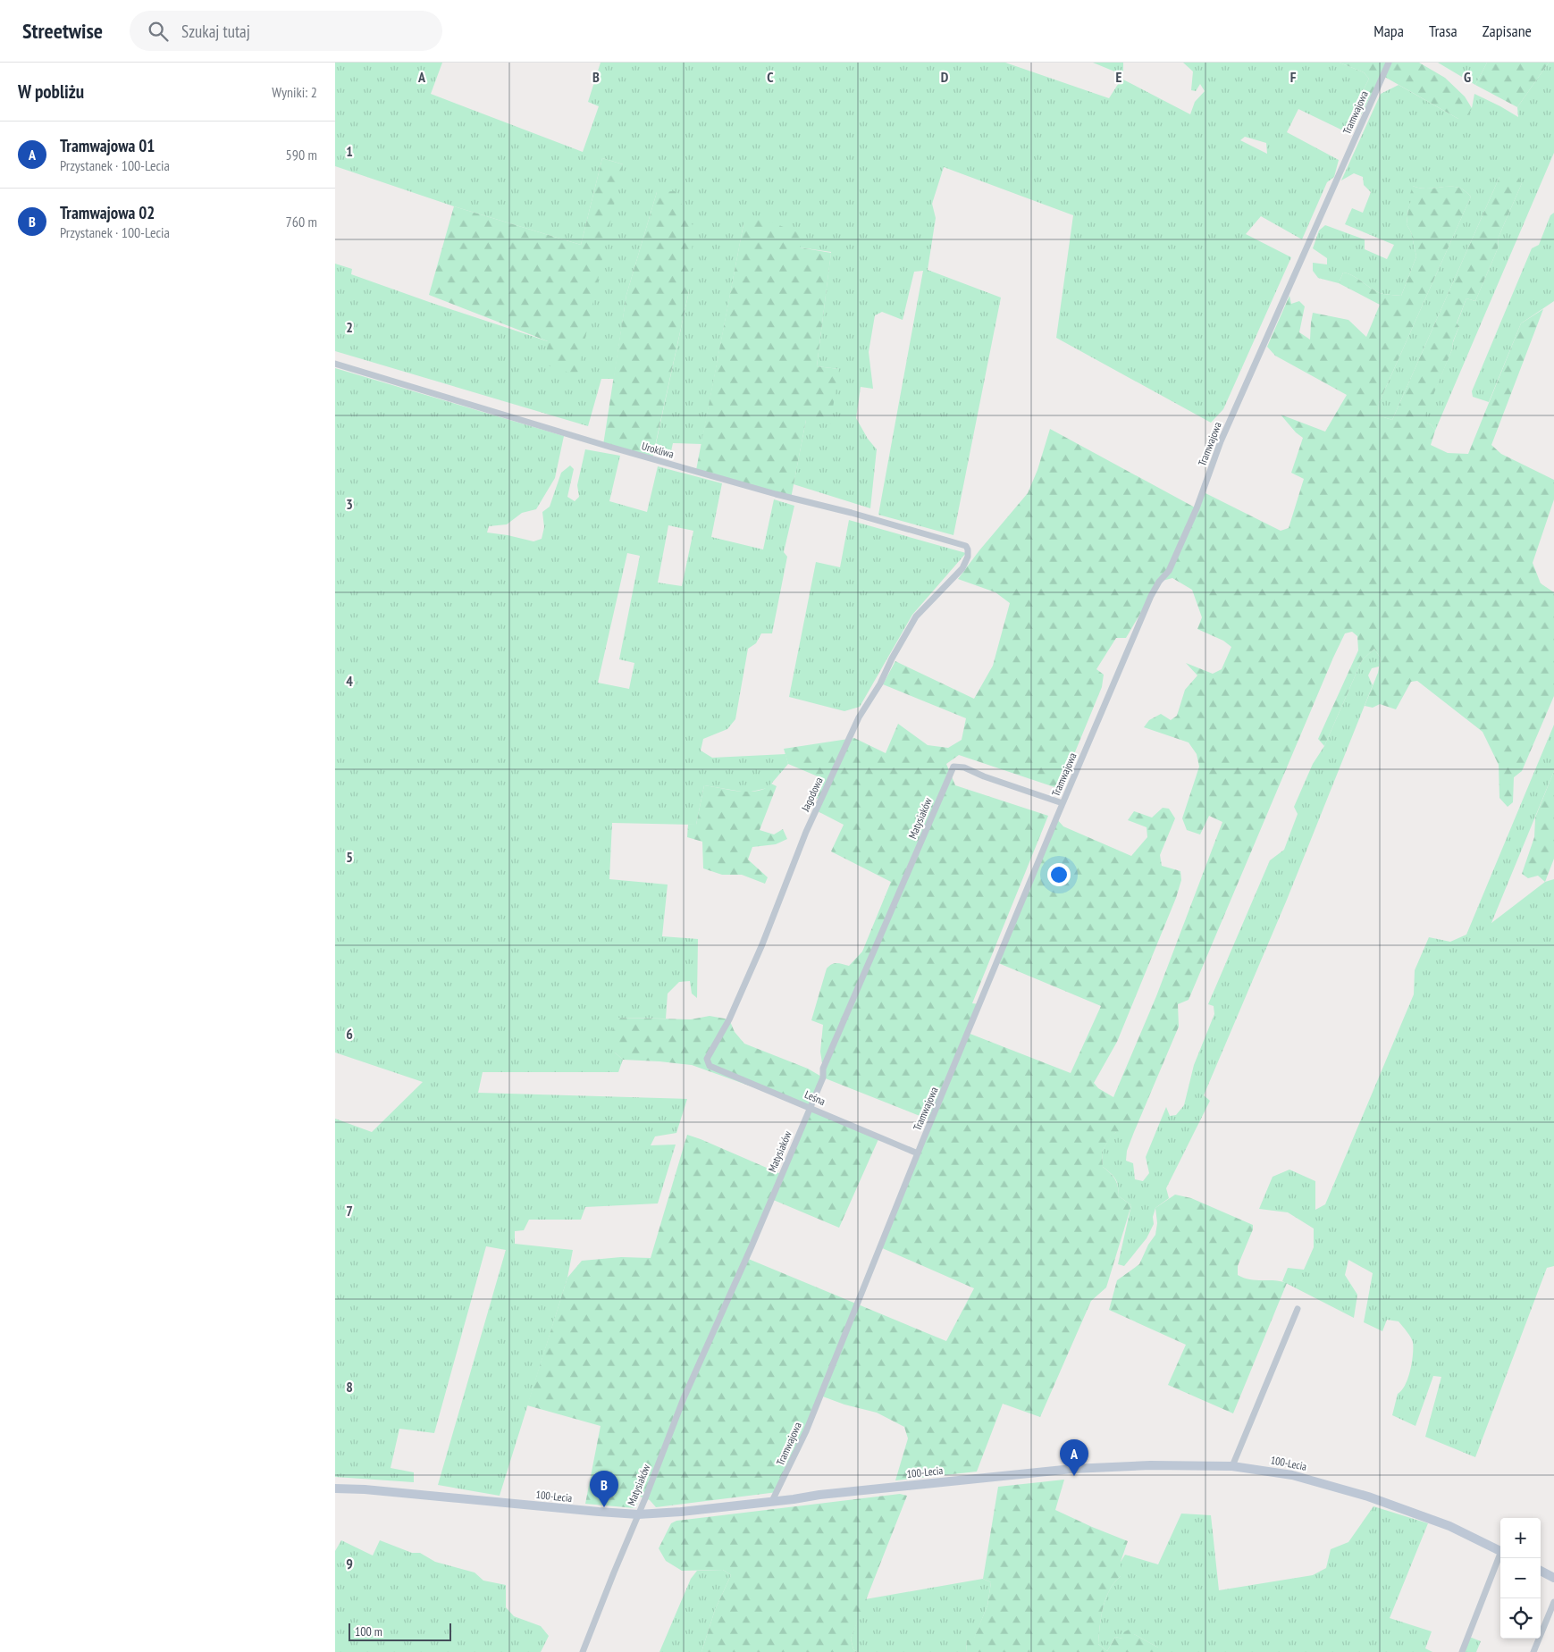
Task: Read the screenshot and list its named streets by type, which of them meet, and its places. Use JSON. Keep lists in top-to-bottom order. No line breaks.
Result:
{"streets":{"street":["Tramwajowa","Urokliwa","Jagodowa","Matysiaków","Leśna","100-Lecia"]},"crossings":[["Tramwajowa","Matysiaków"],["Tramwajowa","Leśna"],["Tramwajowa","100-Lecia"],["Urokliwa","Jagodowa"],["Jagodowa","Leśna"],["Matysiaków","Leśna"],["Matysiaków","100-Lecia"]],"scale_bar":"100 m","page":{"header":"Streetwise","search":"Szukaj tutaj","nav":["Mapa","Trasa","Zapisane"],"heading":["W pobliżu","Wyniki: 2"],"list":[{"mark":"A","name":"Tramwajowa 01","note":"Przystanek · 100-Lecia","value":"590 m"},{"mark":"B","name":"Tramwajowa 02","note":"Przystanek · 100-Lecia","value":"760 m"}],"pins":["A","B"],"map_buttons":["+","−"],"scale":"100 m"},"grid":{"columns":["A","B","C","D","E","F","G"],"rows":["1","2","3","4","5","6","7","8","9"]}}
